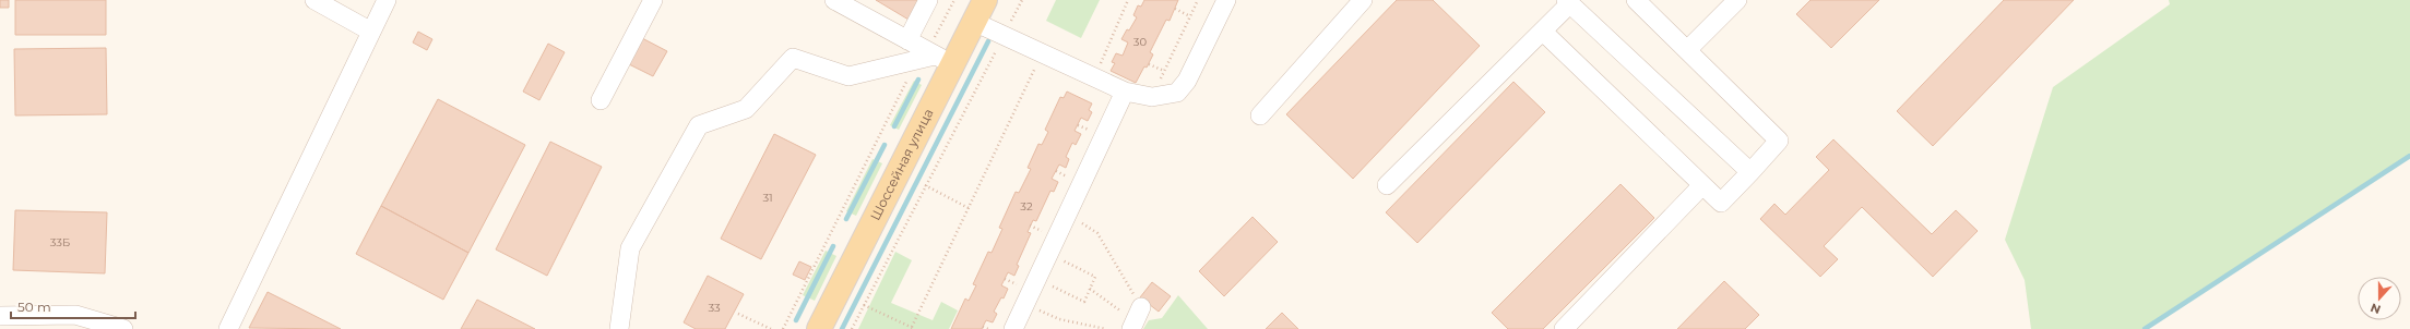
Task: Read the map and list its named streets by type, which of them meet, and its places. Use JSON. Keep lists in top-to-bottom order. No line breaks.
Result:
{"streets":{"main road":["Шоссейная улица"]},"house_numbers":["30","31","32","33Б","33"],"scale_bar":"50 m","north":"bottom"}
